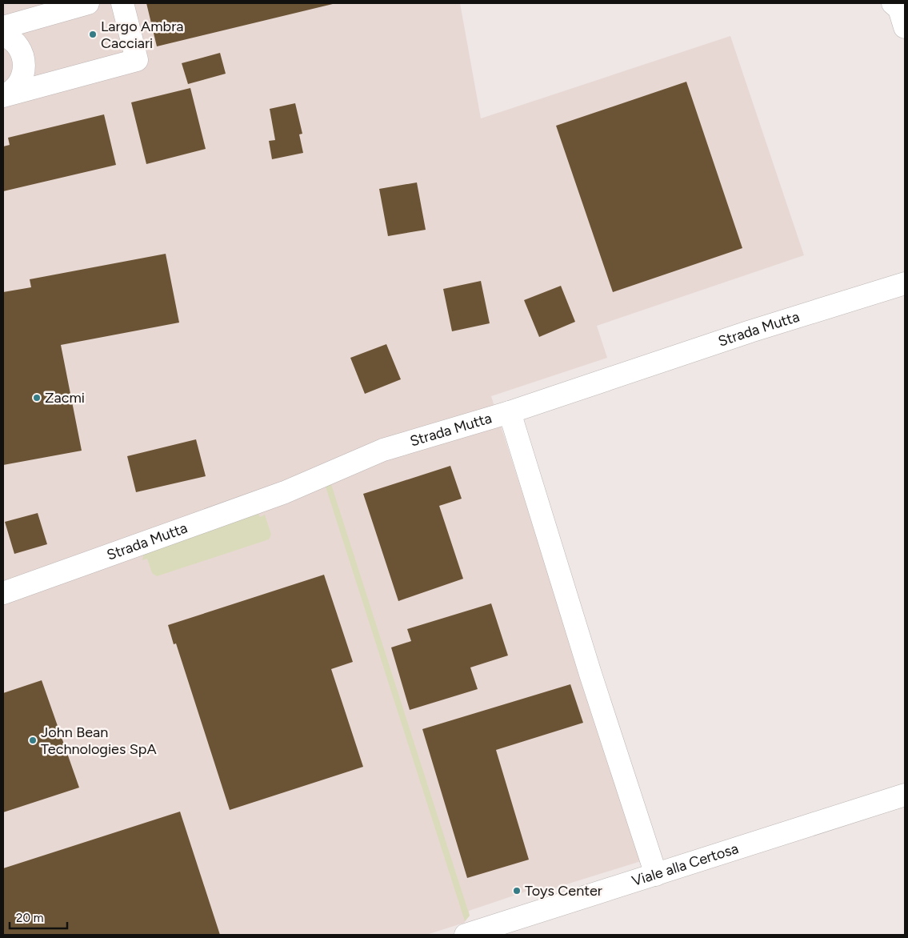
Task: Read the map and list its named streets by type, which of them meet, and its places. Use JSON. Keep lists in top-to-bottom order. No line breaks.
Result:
{"streets":{"street":["Strada Mutta","Viale alla Certosa"]},"places":["Largo Ambra Cacciari","Zacmi","John Bean Technologies SpA","Toys Center"],"scale_bar":"20 m"}
